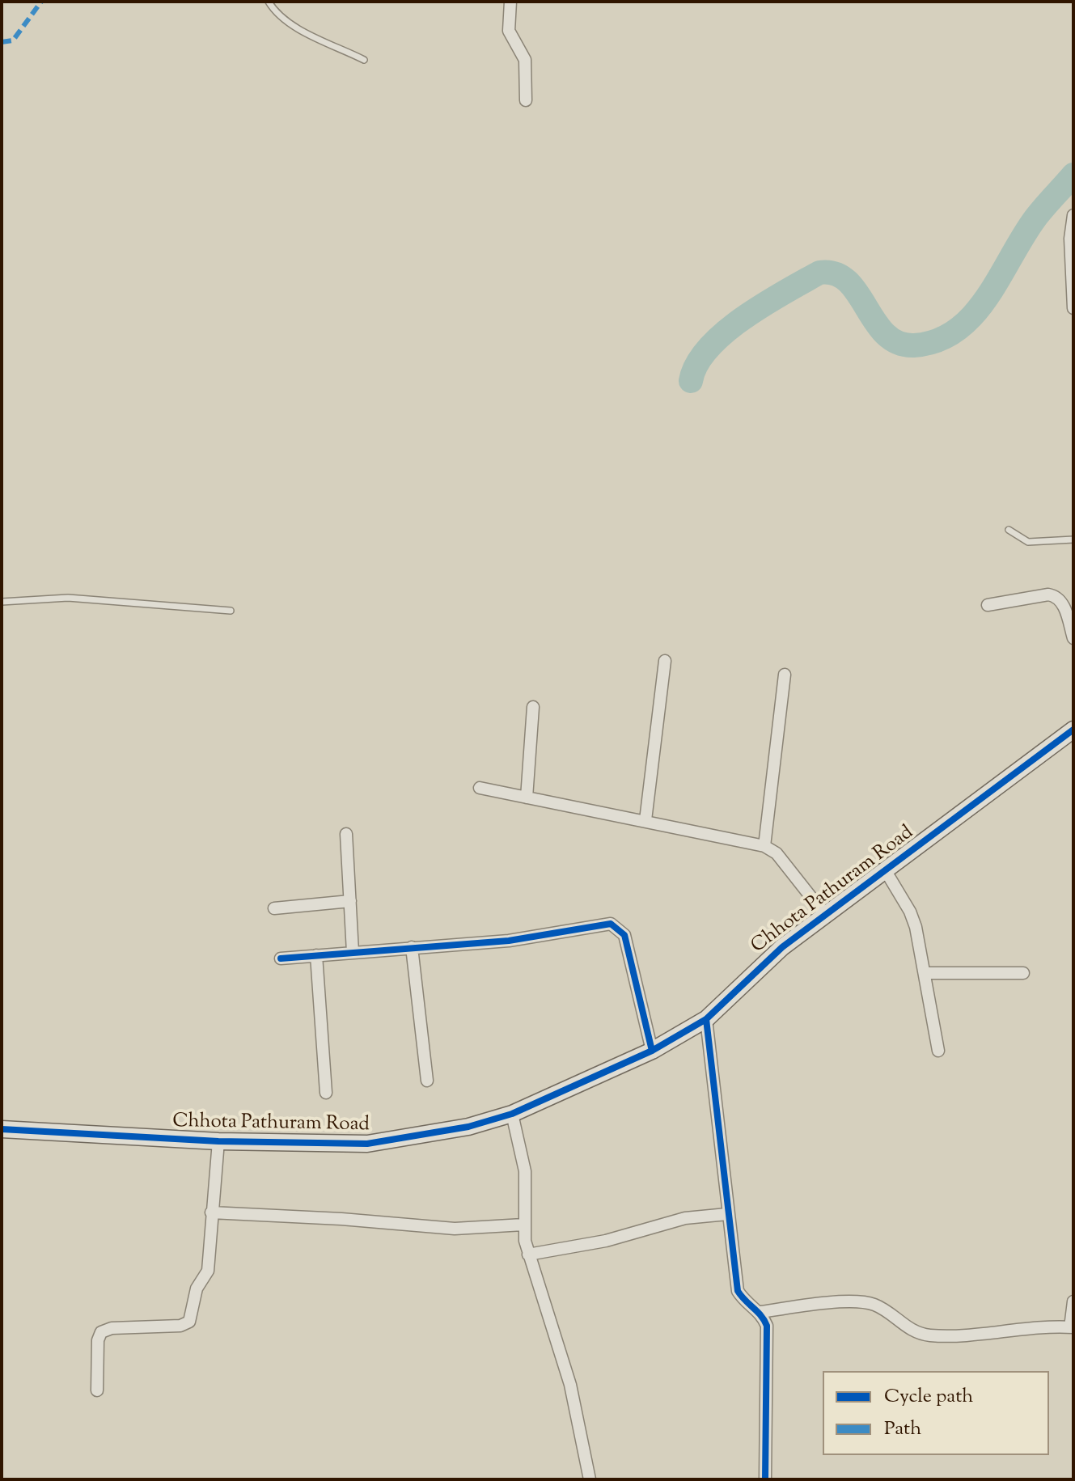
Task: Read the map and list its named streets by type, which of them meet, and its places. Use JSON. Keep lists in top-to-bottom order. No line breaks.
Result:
{"streets":{"street":["Chhota Pathuram Road"]},"legend":["Cycle path","Path"]}
